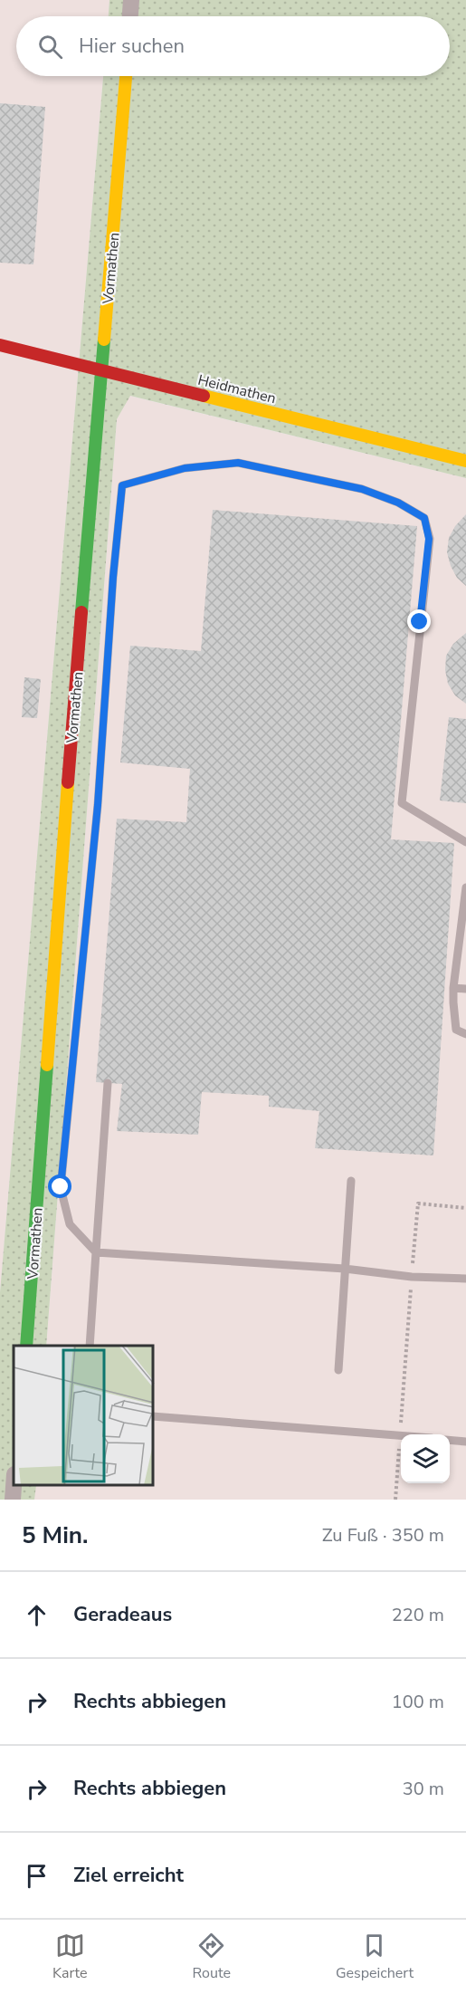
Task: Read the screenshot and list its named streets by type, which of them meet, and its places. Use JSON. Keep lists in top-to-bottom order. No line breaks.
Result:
{"streets":{"street":["Vormathen","Heidmathen"]},"crossings":[["Vormathen","Heidmathen"]],"page":{"search":"Hier suchen","heading":["5 Min.","Zu Fuß · 350 m"],"list":[["Geradeaus","220 m"],["Rechts abbiegen","100 m"],["Rechts abbiegen","30 m"],"Ziel erreicht"],"nav":["Karte","Route","Gespeichert"]}}
